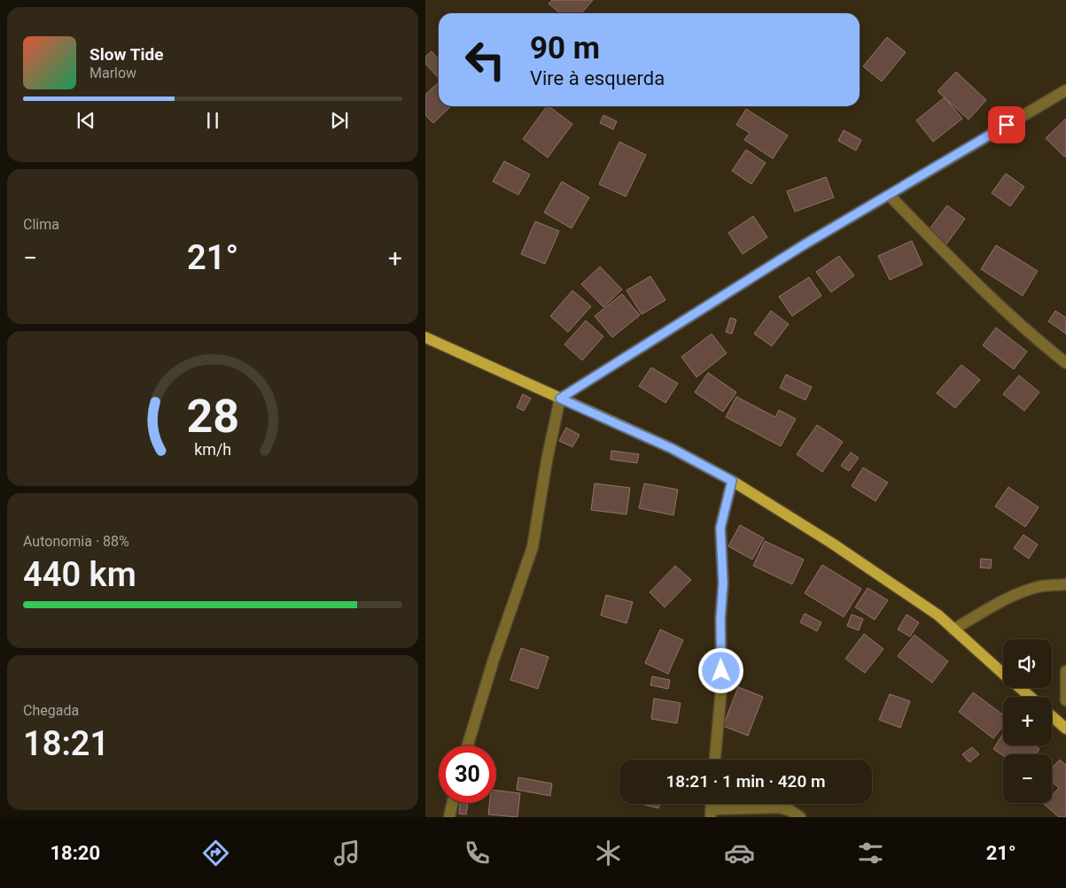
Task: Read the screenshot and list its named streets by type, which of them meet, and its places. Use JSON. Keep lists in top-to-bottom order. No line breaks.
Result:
{"page":{"turn":["90 m","Vire à esquerda"],"song":["Slow Tide","Marlow"],"tile":["Clima",["Autonomia · 88%","440 km"],["Chegada","18:21"]],"heat":["−","21°","+"],"map_buttons":["+","−"],"limit":"30","trip":"18:21 · 1 min · 420 m","tabs":["18:20","21°"],"gauge":["28","km/h"]}}
